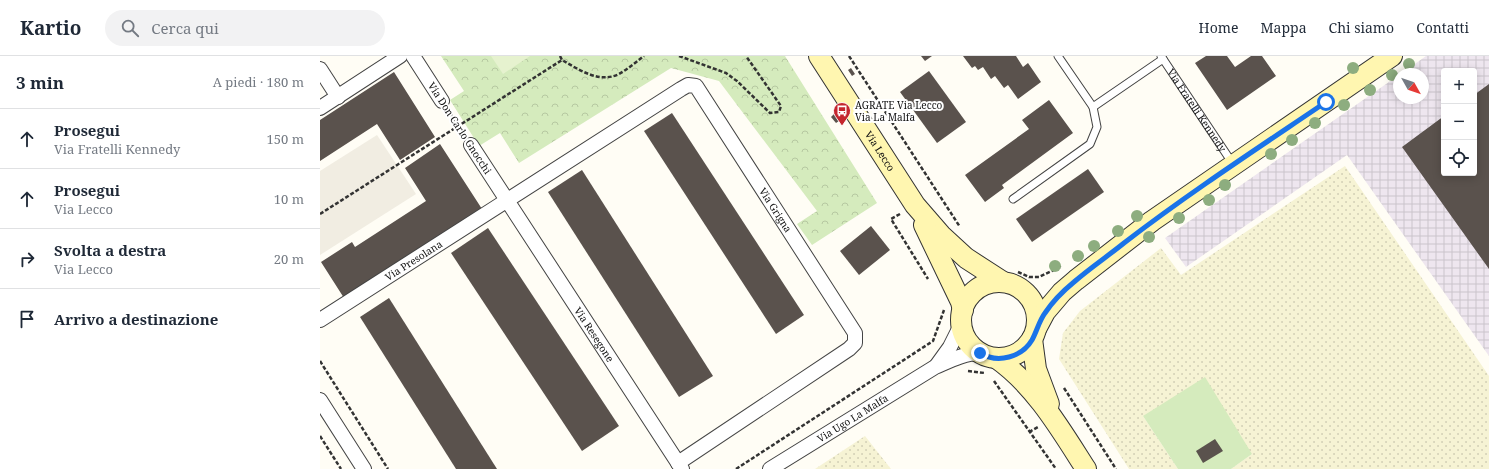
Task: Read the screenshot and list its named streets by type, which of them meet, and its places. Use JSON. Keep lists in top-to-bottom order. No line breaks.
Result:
{"streets":{"street":["Via Don Carlo Gnocchi","Via Lecco","Via Grigna","Via Presolana","Via Resegone","Via Ugo La Malfa"],"lane":["Via Fratelli Kennedy"]},"crossings":[["Via Don Carlo Gnocchi","Via Grigna"],["Via Don Carlo Gnocchi","Via Presolana"],["Via Don Carlo Gnocchi","Via Resegone"],["Via Lecco","Via Ugo La Malfa"],["Via Grigna","Via Presolana"],["Via Grigna","Via Resegone"],["Via Presolana","Via Resegone"]],"places":{"bus stop":["AGRATE Via Lecco Via La Malfa"]},"north":"bottom right","page":{"header":"Kartio","search":"Cerca qui","nav":["Home","Mappa","Chi siamo","Contatti"],"heading":["3 min","A piedi · 180 m"],"map_buttons":["+","−"],"list":[["Prosegui","Via Fratelli Kennedy","150 m"],["Prosegui","Via Lecco","10 m"],["Svolta a destra","Via Lecco","20 m"],"Arrivo a destinazione"]}}
